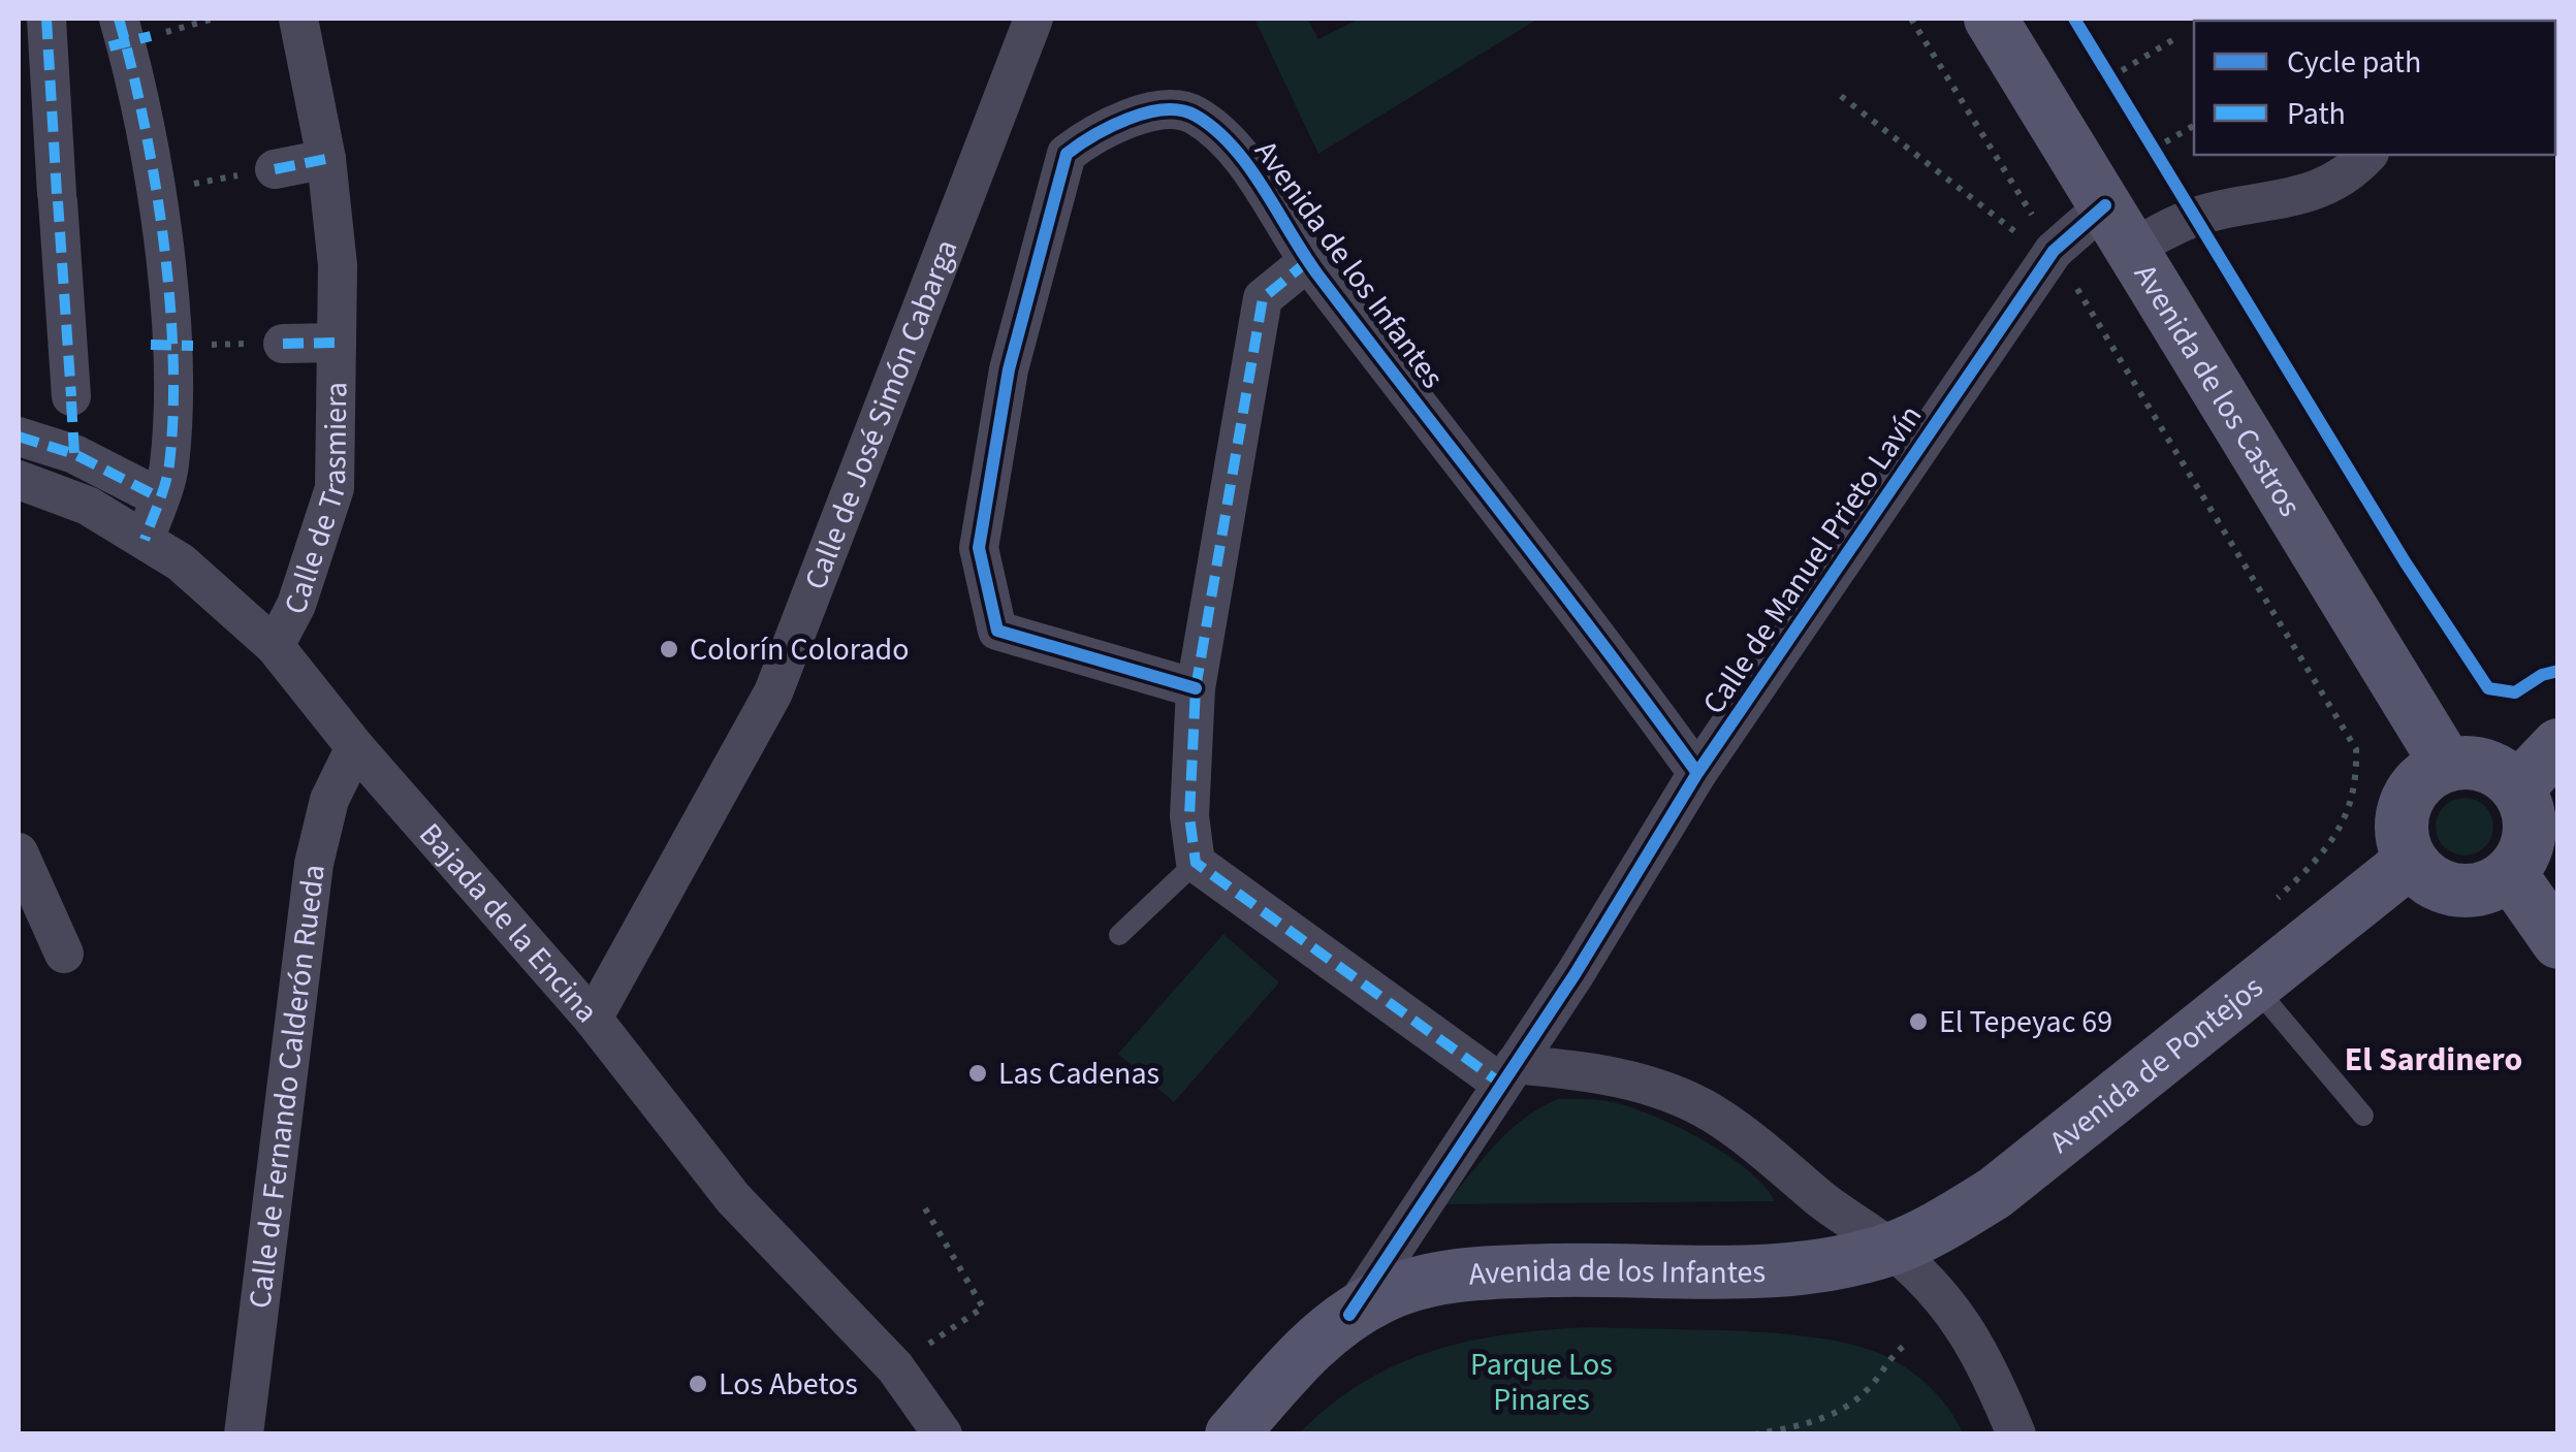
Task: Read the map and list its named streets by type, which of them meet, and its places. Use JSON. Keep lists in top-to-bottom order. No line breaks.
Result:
{"streets":{"main road":["Avenida de los Infantes","Avenida de los Castros","Avenida de Pontejos"],"street":["Calle de José Simón Cabarga","Calle de Trasmiera","Calle de Manuel Prieto Lavín","Bajada de la Encina","Calle de Fernando Calderón Rueda"]},"crossings":[["Avenida de los Infantes","Calle de Manuel Prieto Lavín"],["Avenida de los Infantes","Avenida de Pontejos"],["Avenida de los Castros","Calle de Manuel Prieto Lavín"],["Avenida de los Castros","Avenida de Pontejos"],["Calle de José Simón Cabarga","Bajada de la Encina"],["Calle de Trasmiera","Bajada de la Encina"],["Bajada de la Encina","Calle de Fernando Calderón Rueda"]],"districts":["El Sardinero"],"parks":["Parque Los Pinares"],"places":["Colorín Colorado","El Tepeyac 69","Las Cadenas","Los Abetos"],"legend":["Cycle path","Path"]}
